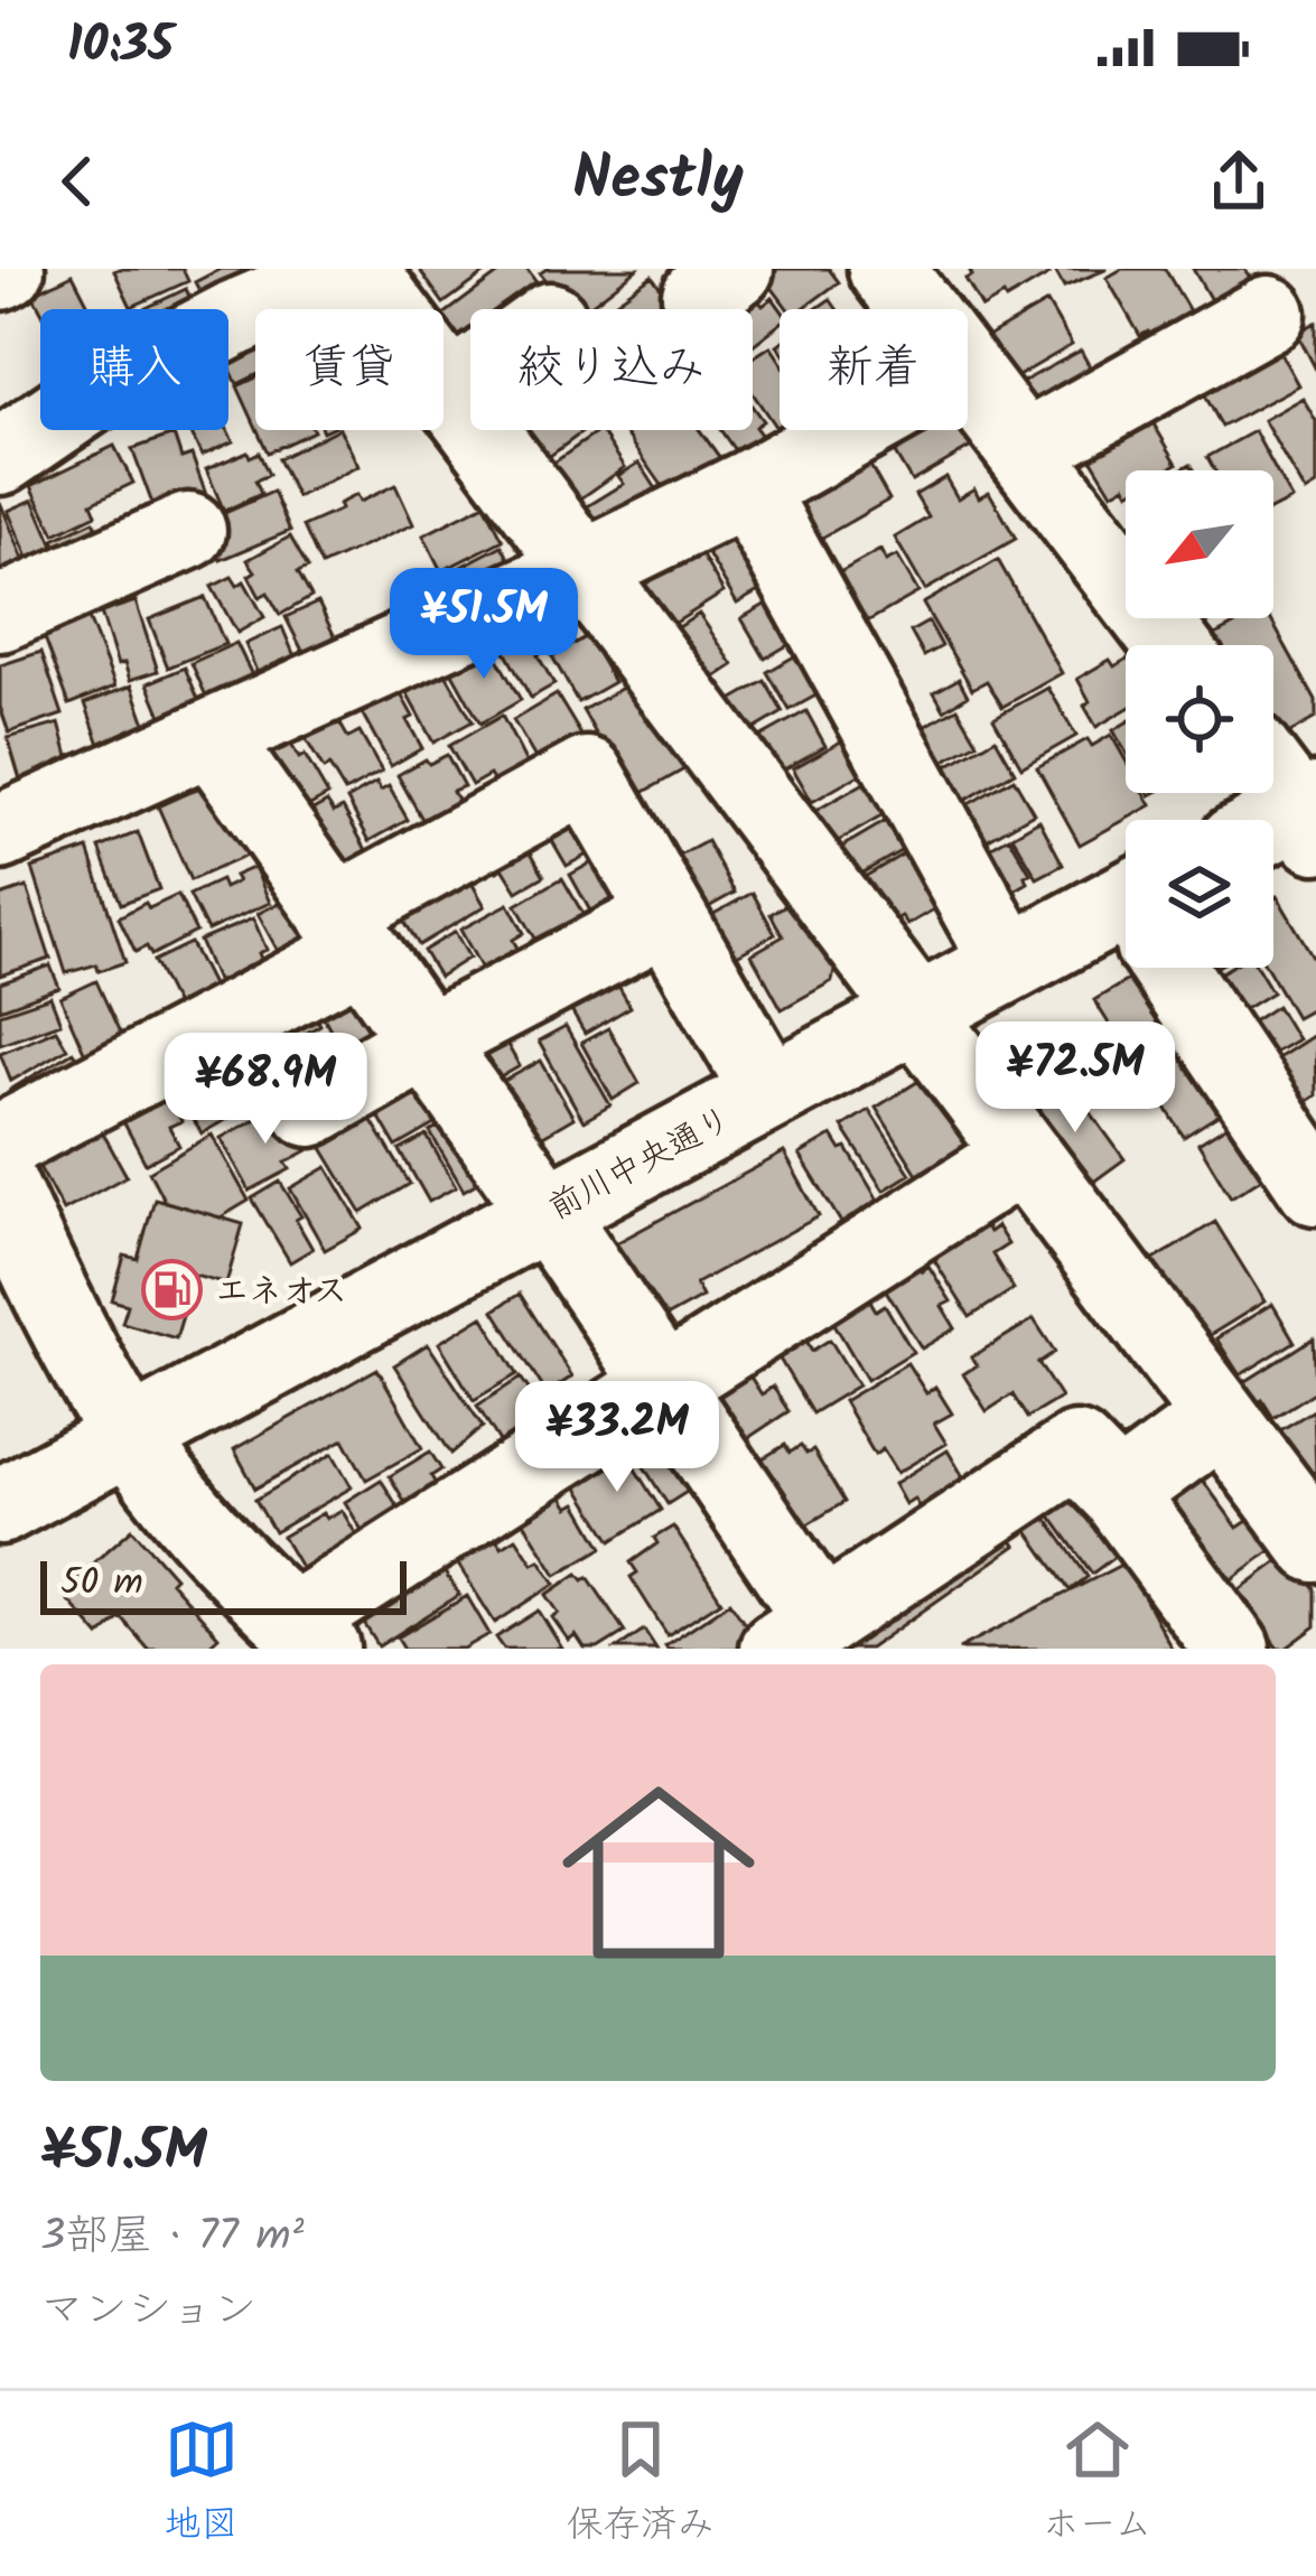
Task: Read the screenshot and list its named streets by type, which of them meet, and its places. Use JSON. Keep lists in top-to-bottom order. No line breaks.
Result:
{"streets":{"street":["前川中央通り"]},"places":{"fuel station":["エネオス"]},"scale_bar":"50 m","north":"bottom left","page":{"status":"10:35","header":"Nestly","chip":["購入","賃貸","絞り込み","新着"],"price":["¥51.5M","¥72.5M","¥68.9M","¥33.2M"],"scale":"50 m","list":[{"name":"¥51.5M","note":"3部屋 · 77 m² · マンション"}],"tabs":["地図","保存済み","ホーム"]}}
